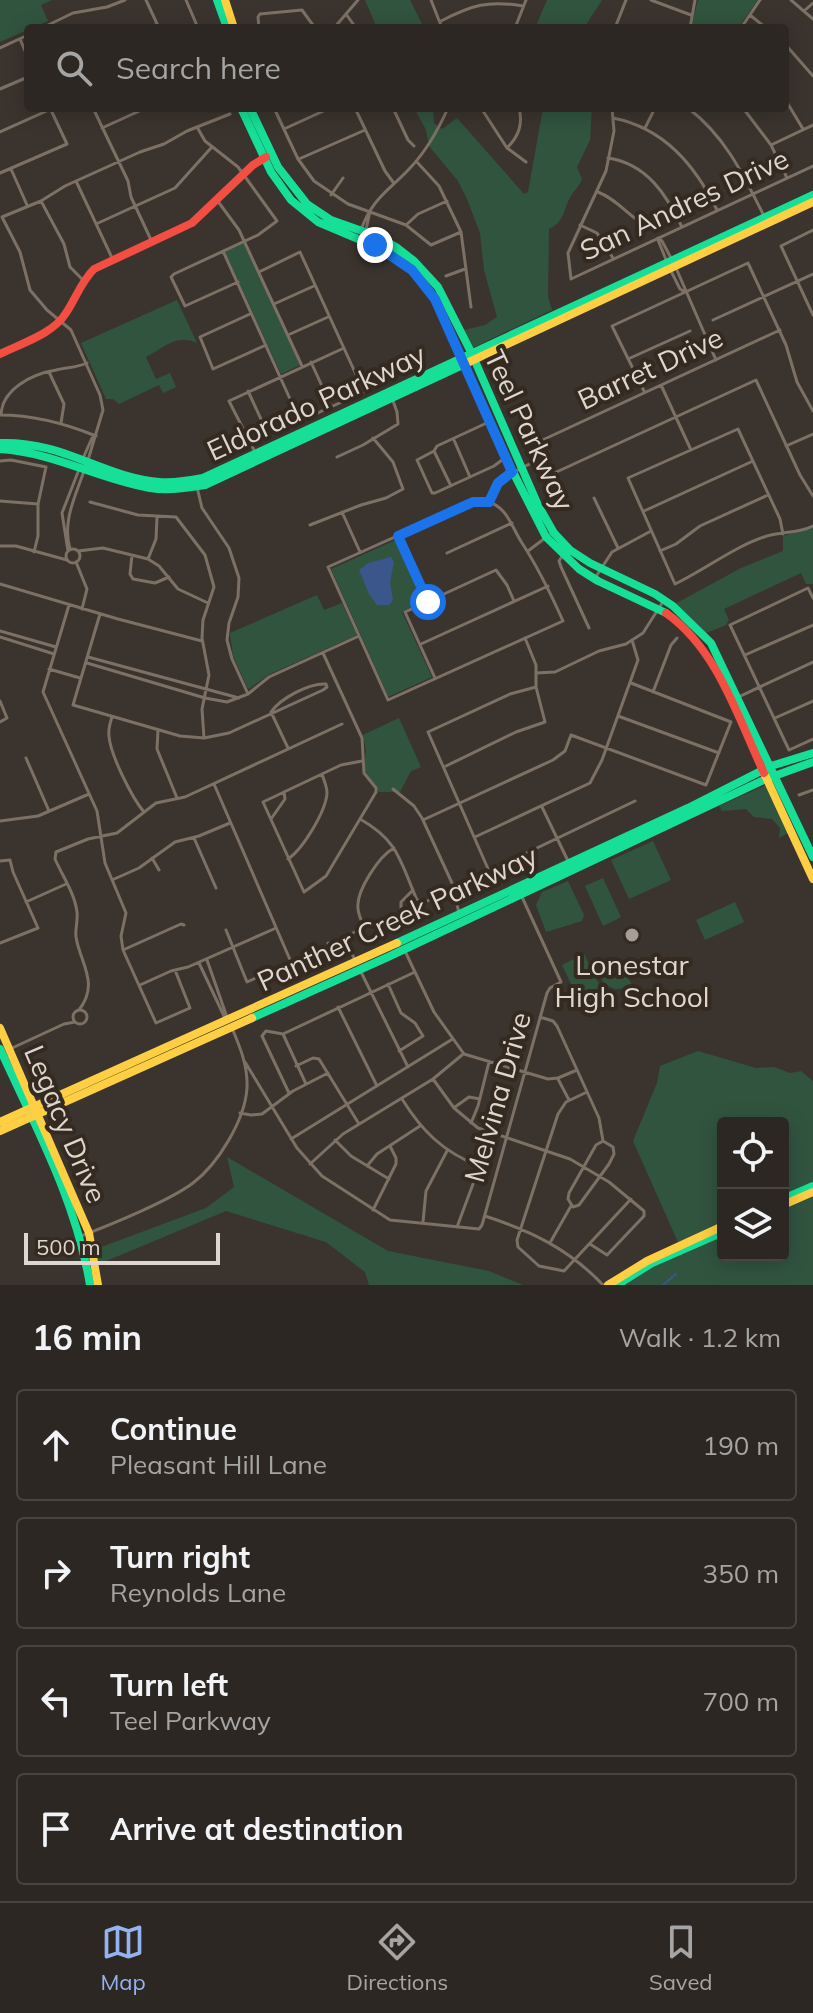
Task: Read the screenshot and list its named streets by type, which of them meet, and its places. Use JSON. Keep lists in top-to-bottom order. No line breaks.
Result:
{"streets":{"main road":["Eldorado Parkway","Teel Parkway","Panther Creek Parkway","Legacy Drive"],"street":["San Andres Drive","Barret Drive","Melvina Drive"]},"crossings":[["Eldorado Parkway","Teel Parkway"],["Teel Parkway","Panther Creek Parkway"],["Panther Creek Parkway","Melvina Drive"],["Panther Creek Parkway","Legacy Drive"]],"places":["Lonestar High School"],"scale_bar":"500 m","page":{"search":"Search here","scale":"500 m","heading":["16 min","Walk · 1.2 km"],"list":[["Continue","Pleasant Hill Lane","190 m"],["Turn right","Reynolds Lane","350 m"],["Turn left","Teel Parkway","700 m"],"Arrive at destination"],"nav":["Map","Directions","Saved"]}}
